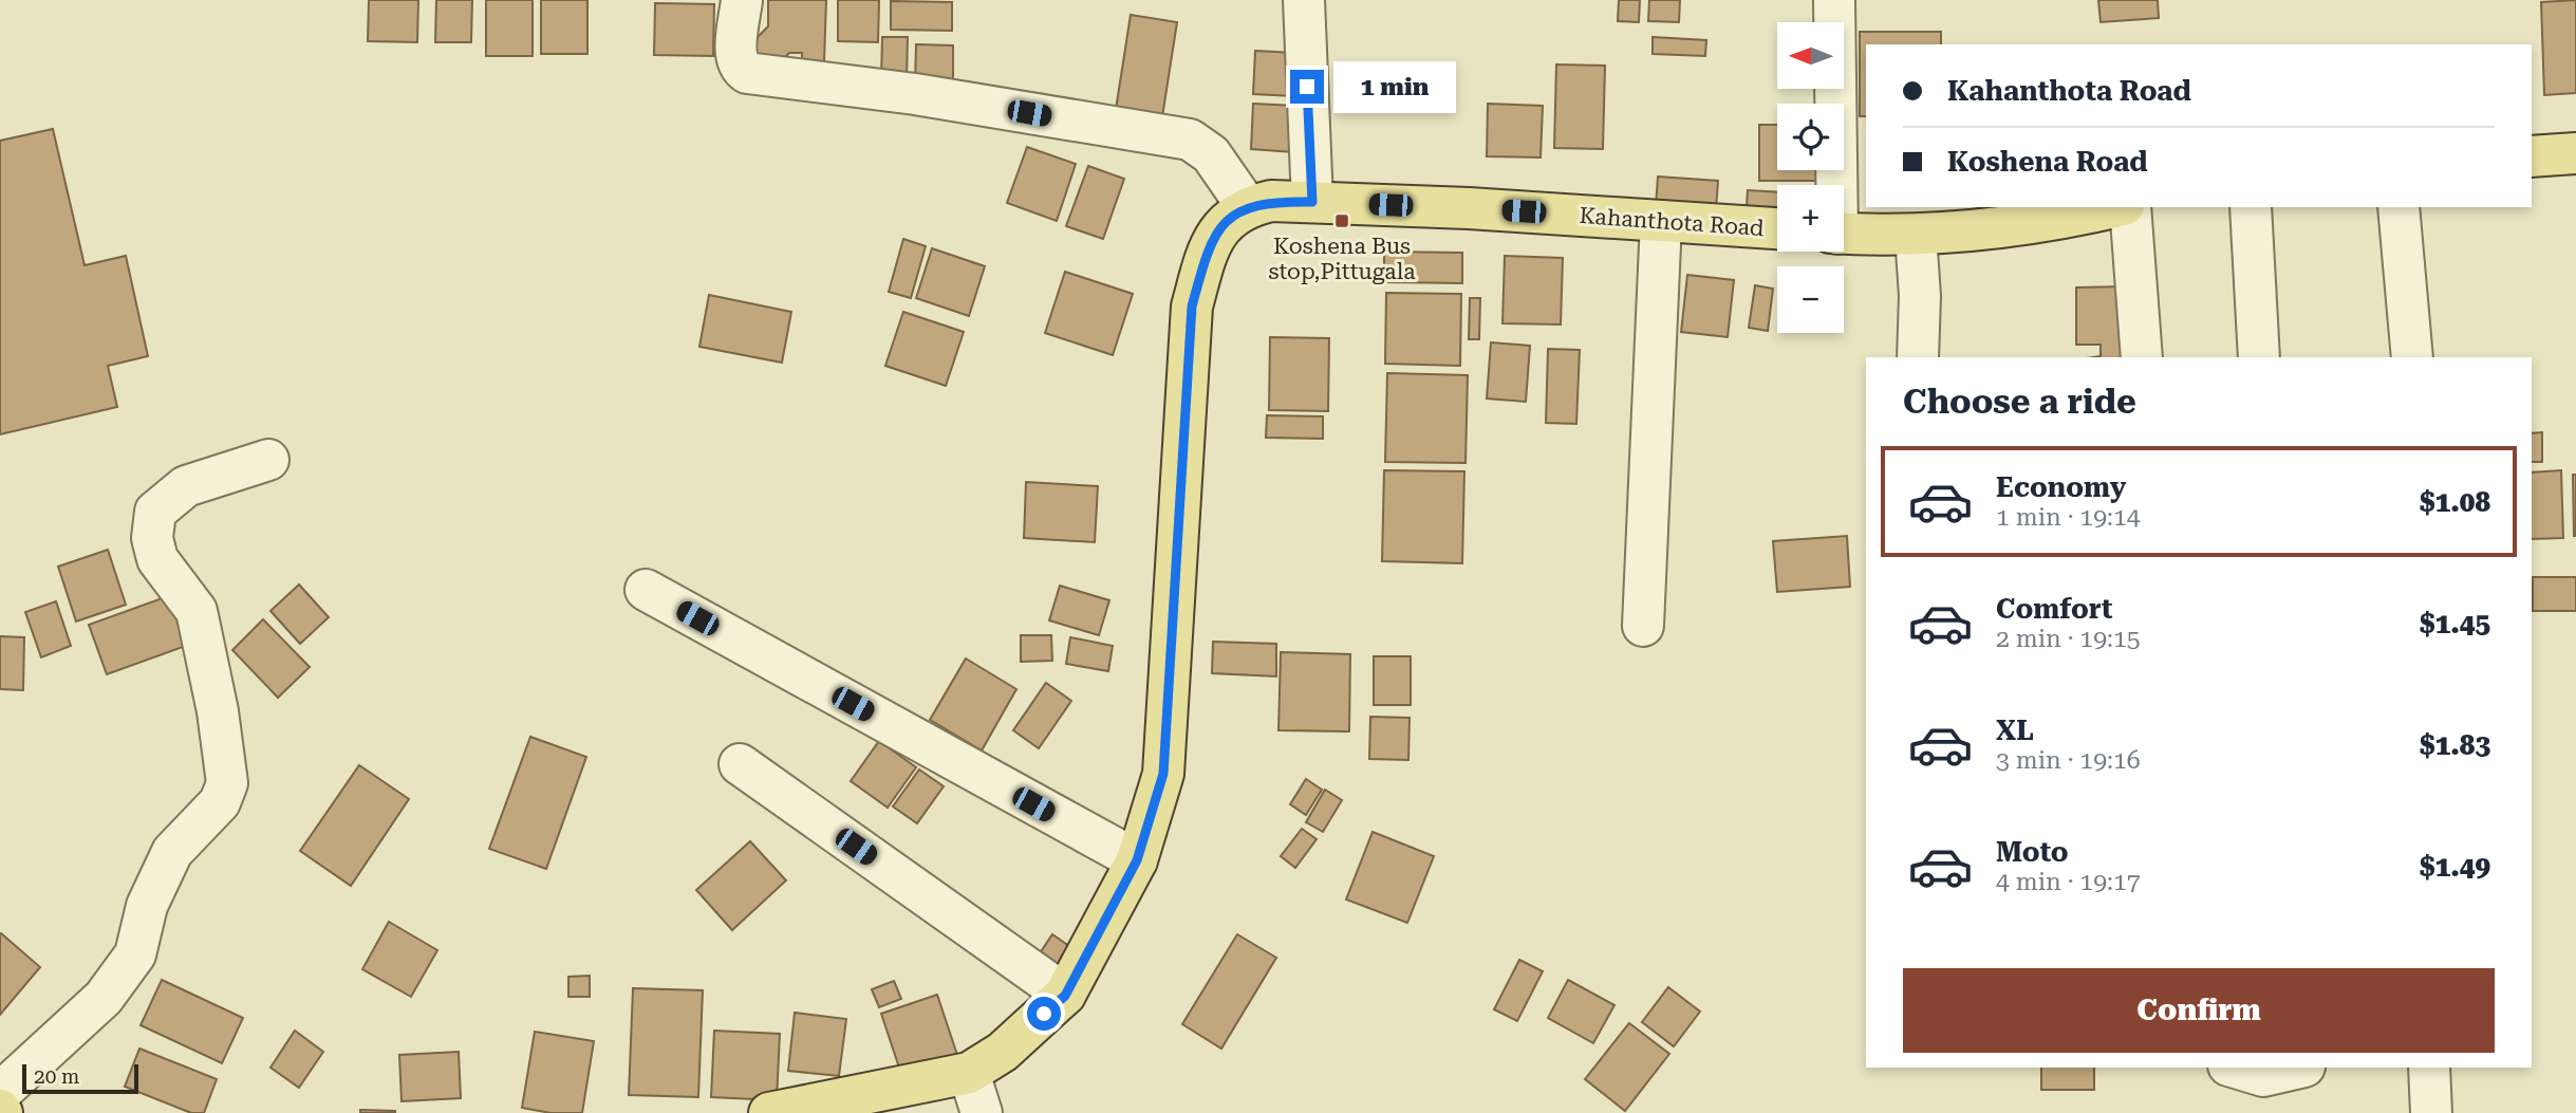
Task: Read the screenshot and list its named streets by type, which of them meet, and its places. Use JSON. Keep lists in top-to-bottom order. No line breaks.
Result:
{"streets":{"main road":["Kahanthota Road"]},"places":{"transit":["Koshena Bus stop,Pittugala"]},"scale_bar":"20 m","north":"left","page":{"map_buttons":["+","−"],"banner":["Kahanthota Road","Koshena Road"],"bubble":"1 min","heading":"Choose a ride","list":[{"name":"Economy","note":"1 min · 19:14","value":"$1.08"},{"name":"Comfort","note":"2 min · 19:15","value":"$1.45"},{"name":"XL","note":"3 min · 19:16","value":"$1.83"},{"name":"Moto","note":"4 min · 19:17","value":"$1.49"}],"buttons":"Confirm","scale":"20 m"}}
